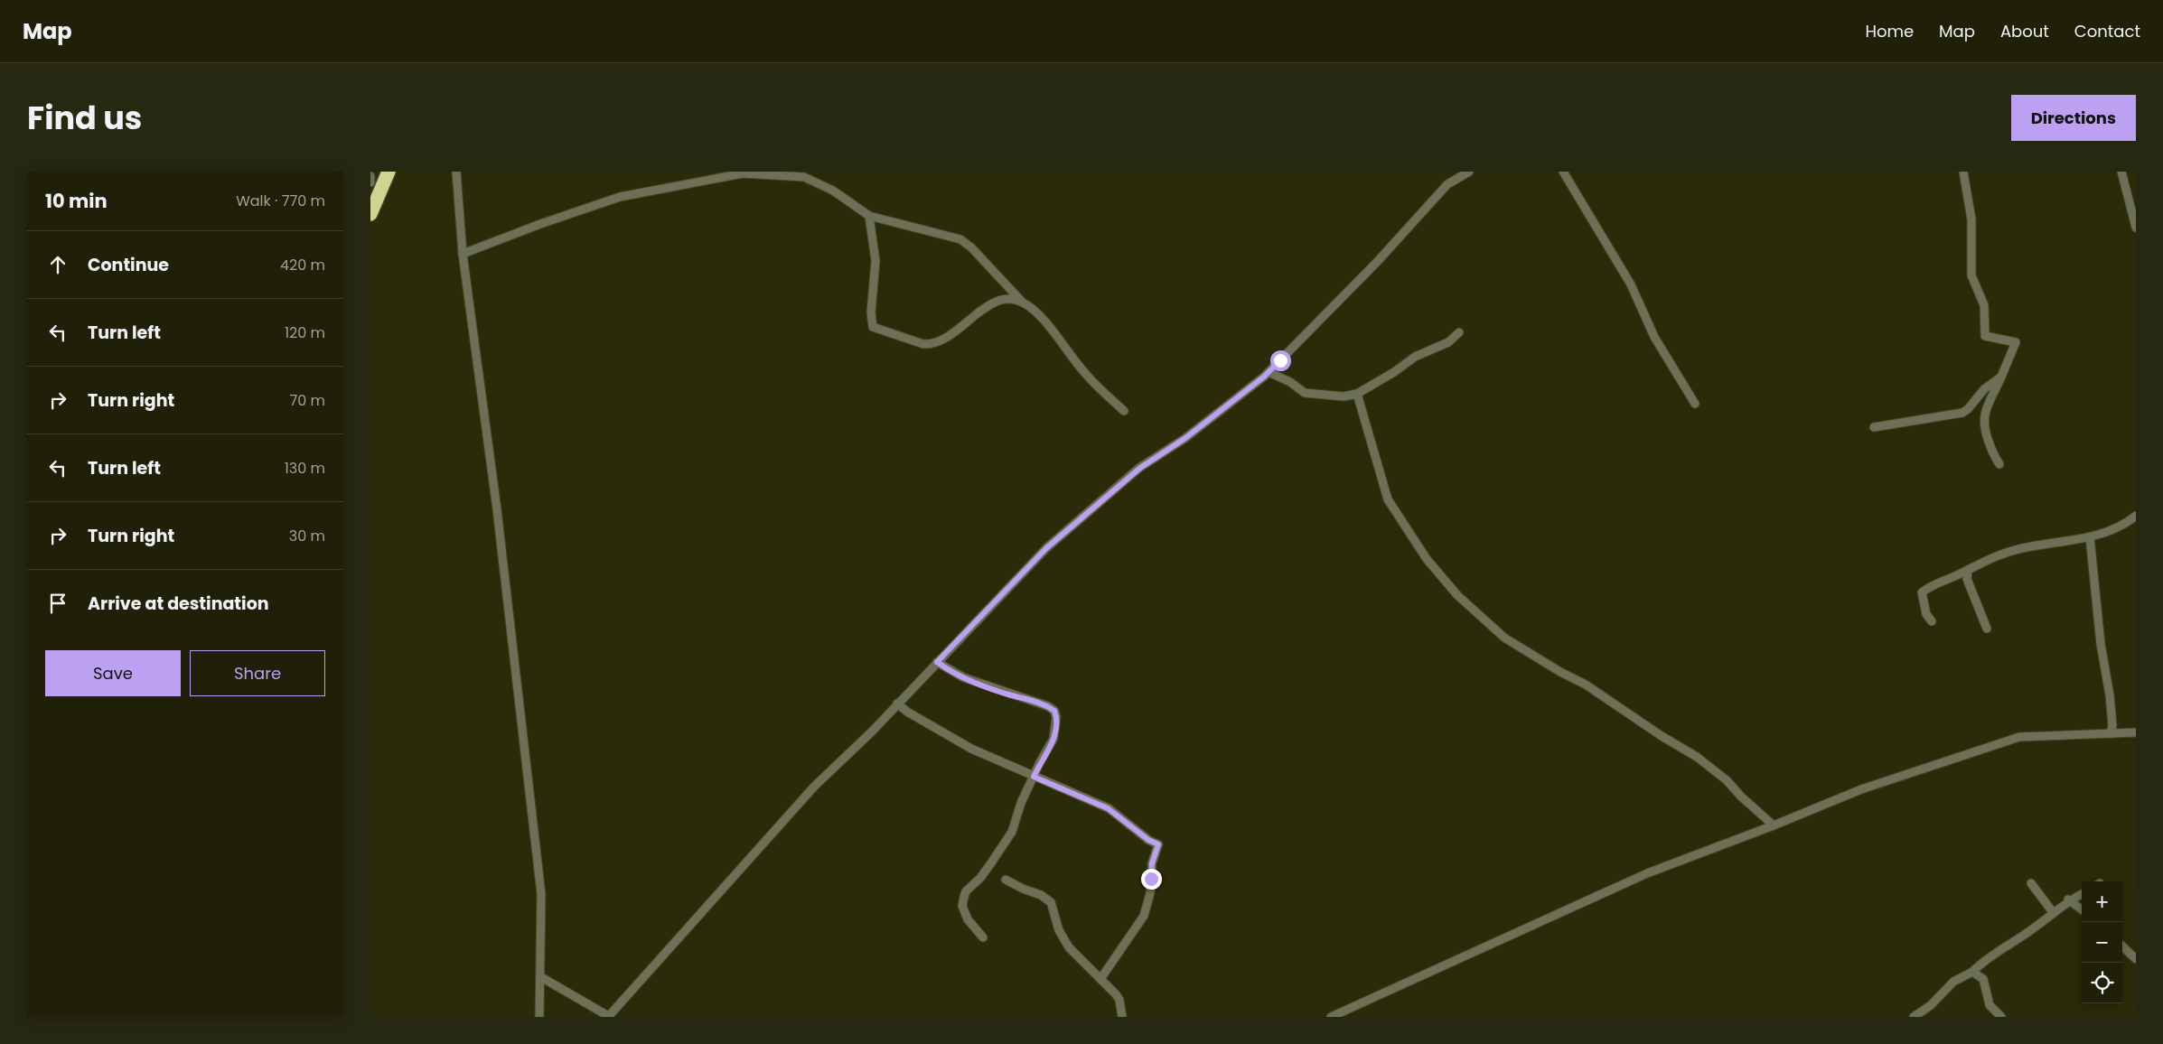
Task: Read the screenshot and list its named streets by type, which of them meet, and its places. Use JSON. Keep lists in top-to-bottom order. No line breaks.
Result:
{"page":{"header":"Map","nav":["Home","Map","About","Contact"],"title":"Find us","buttons":["Directions",["Save","Share"]],"heading":["10 min","Walk · 770 m"],"list":[["Continue","420 m"],["Turn left","120 m"],["Turn right","70 m"],["Turn left","130 m"],["Turn right","30 m"],"Arrive at destination"],"map_buttons":["+","−"]}}
